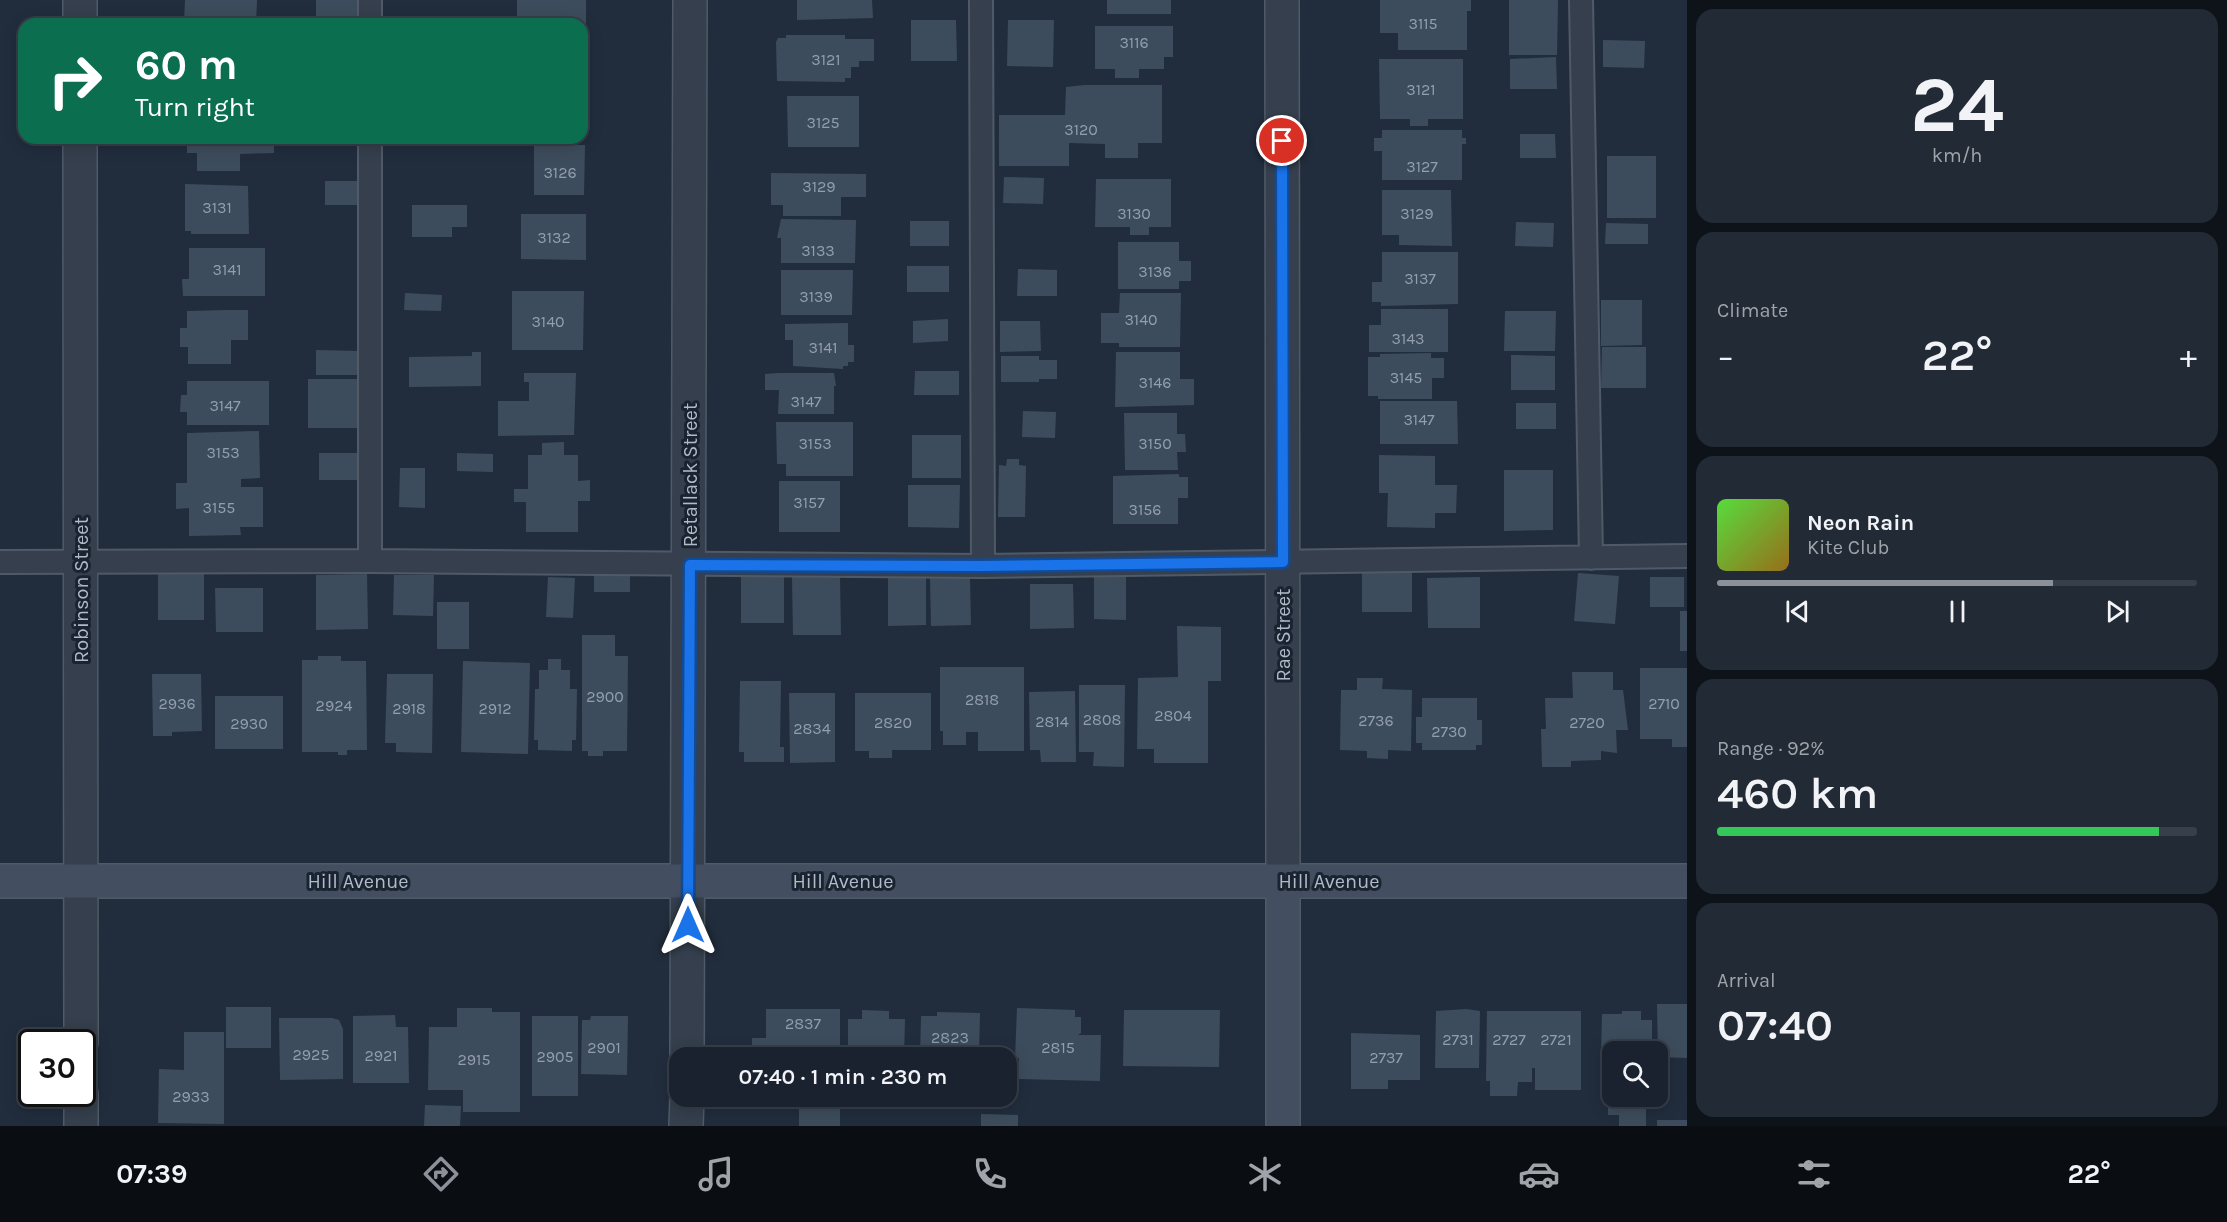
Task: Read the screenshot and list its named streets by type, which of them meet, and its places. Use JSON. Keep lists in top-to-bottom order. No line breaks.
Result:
{"streets":{"street":["Retallack Street","Robinson Street","Rae Street","Hill Avenue"]},"crossings":[["Retallack Street","Hill Avenue"],["Robinson Street","Hill Avenue"],["Rae Street","Hill Avenue"]],"house_numbers":["3115","3116","3121","3121","3125","3120","3127","3126","3129","3131","3130","3129","3132","3133","3141","3136","3137","3139","3140","3140","3143","3141","3145","3146","3147","3147","3147","3153","3150","3153","3157","3155","3156","2900","2818","2936","2710","2924","2918","2912","2804","2808","2736","2814","2820","2720","2930","2834","2730","2837","2823","2731","2727","2721","2901","2815","2925","2921","2905","2737","2915","2933"],"page":{"tile":[["24","km/h"],"Climate",["Range · 92%","460 km"],["Arrival","07:40"]],"turn":["60 m","Turn right"],"heat":["−","22°","+"],"song":["Neon Rain","Kite Club"],"limit":"30","trip":"07:40 · 1 min · 230 m","tabs":["07:39","22°"]}}
